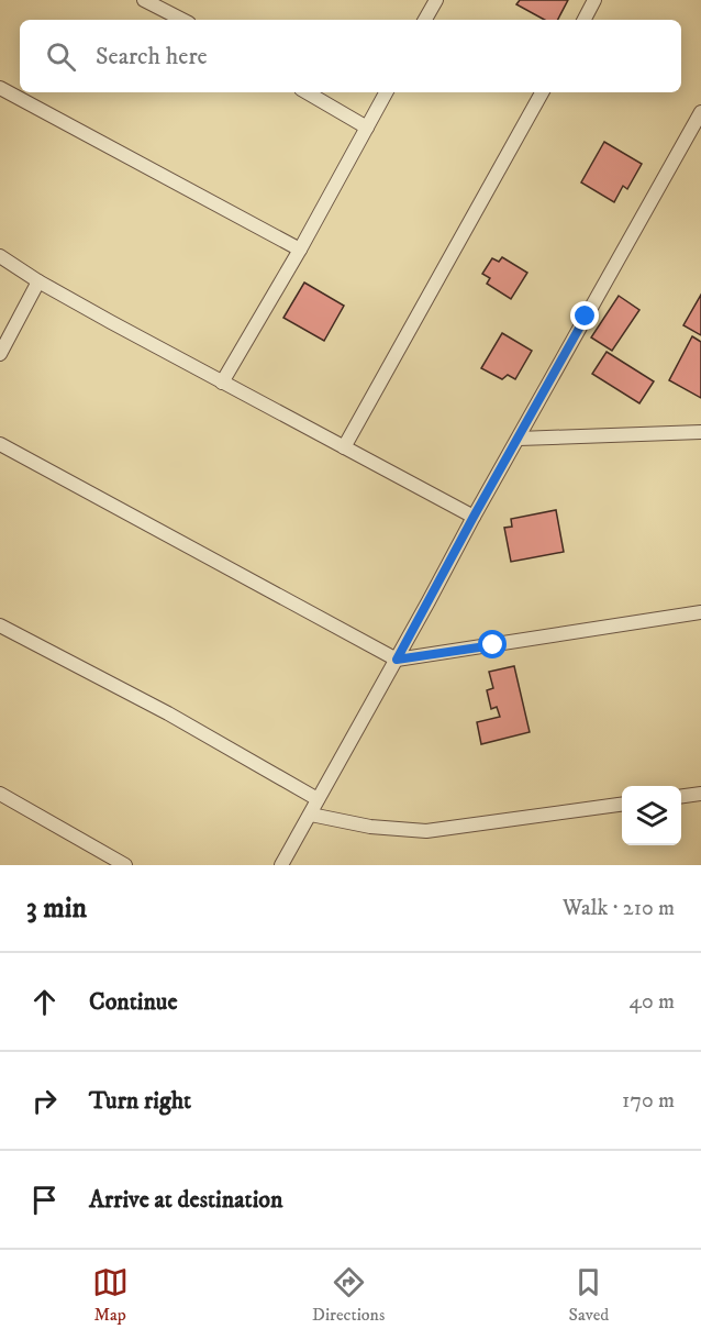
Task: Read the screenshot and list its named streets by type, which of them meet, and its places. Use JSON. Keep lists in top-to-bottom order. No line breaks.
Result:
{"page":{"search":"Search here","heading":["3 min","Walk · 210 m"],"list":[["Continue","40 m"],["Turn right","170 m"],"Arrive at destination"],"nav":["Map","Directions","Saved"]}}
